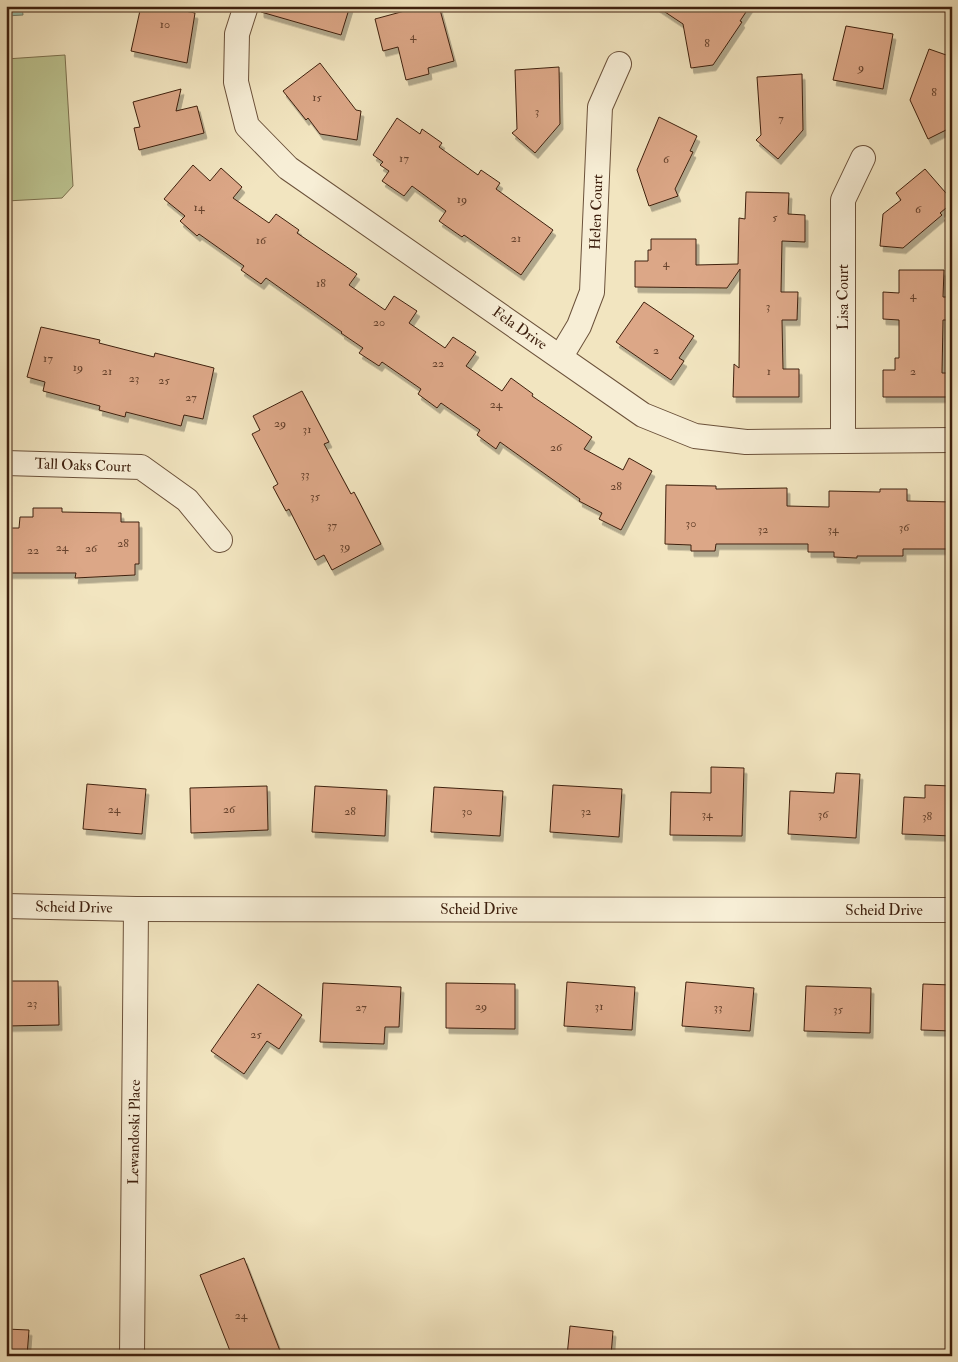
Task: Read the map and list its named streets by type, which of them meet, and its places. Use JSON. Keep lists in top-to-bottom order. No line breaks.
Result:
{"streets":{"street":["Helen Court","Lisa Court","Fela Drive","Tall Oaks Court","Scheid Drive","Lewandoski Place"]},"crossings":[["Helen Court","Fela Drive"],["Lisa Court","Fela Drive"],["Scheid Drive","Lewandoski Place"]],"house_numbers":["10","4","8","9","8","15","3","7","17","6","19","14","6","5","21","16","4","18","4","3","20","2","17","22","19","21","1","2","23","25","27","24","29","31","26","33","28","35","30","37","36","32","34","28","39","24","26","22","24","26","28","30","32","34","36","38","23","29","31","27","33","35","25","24"]}
